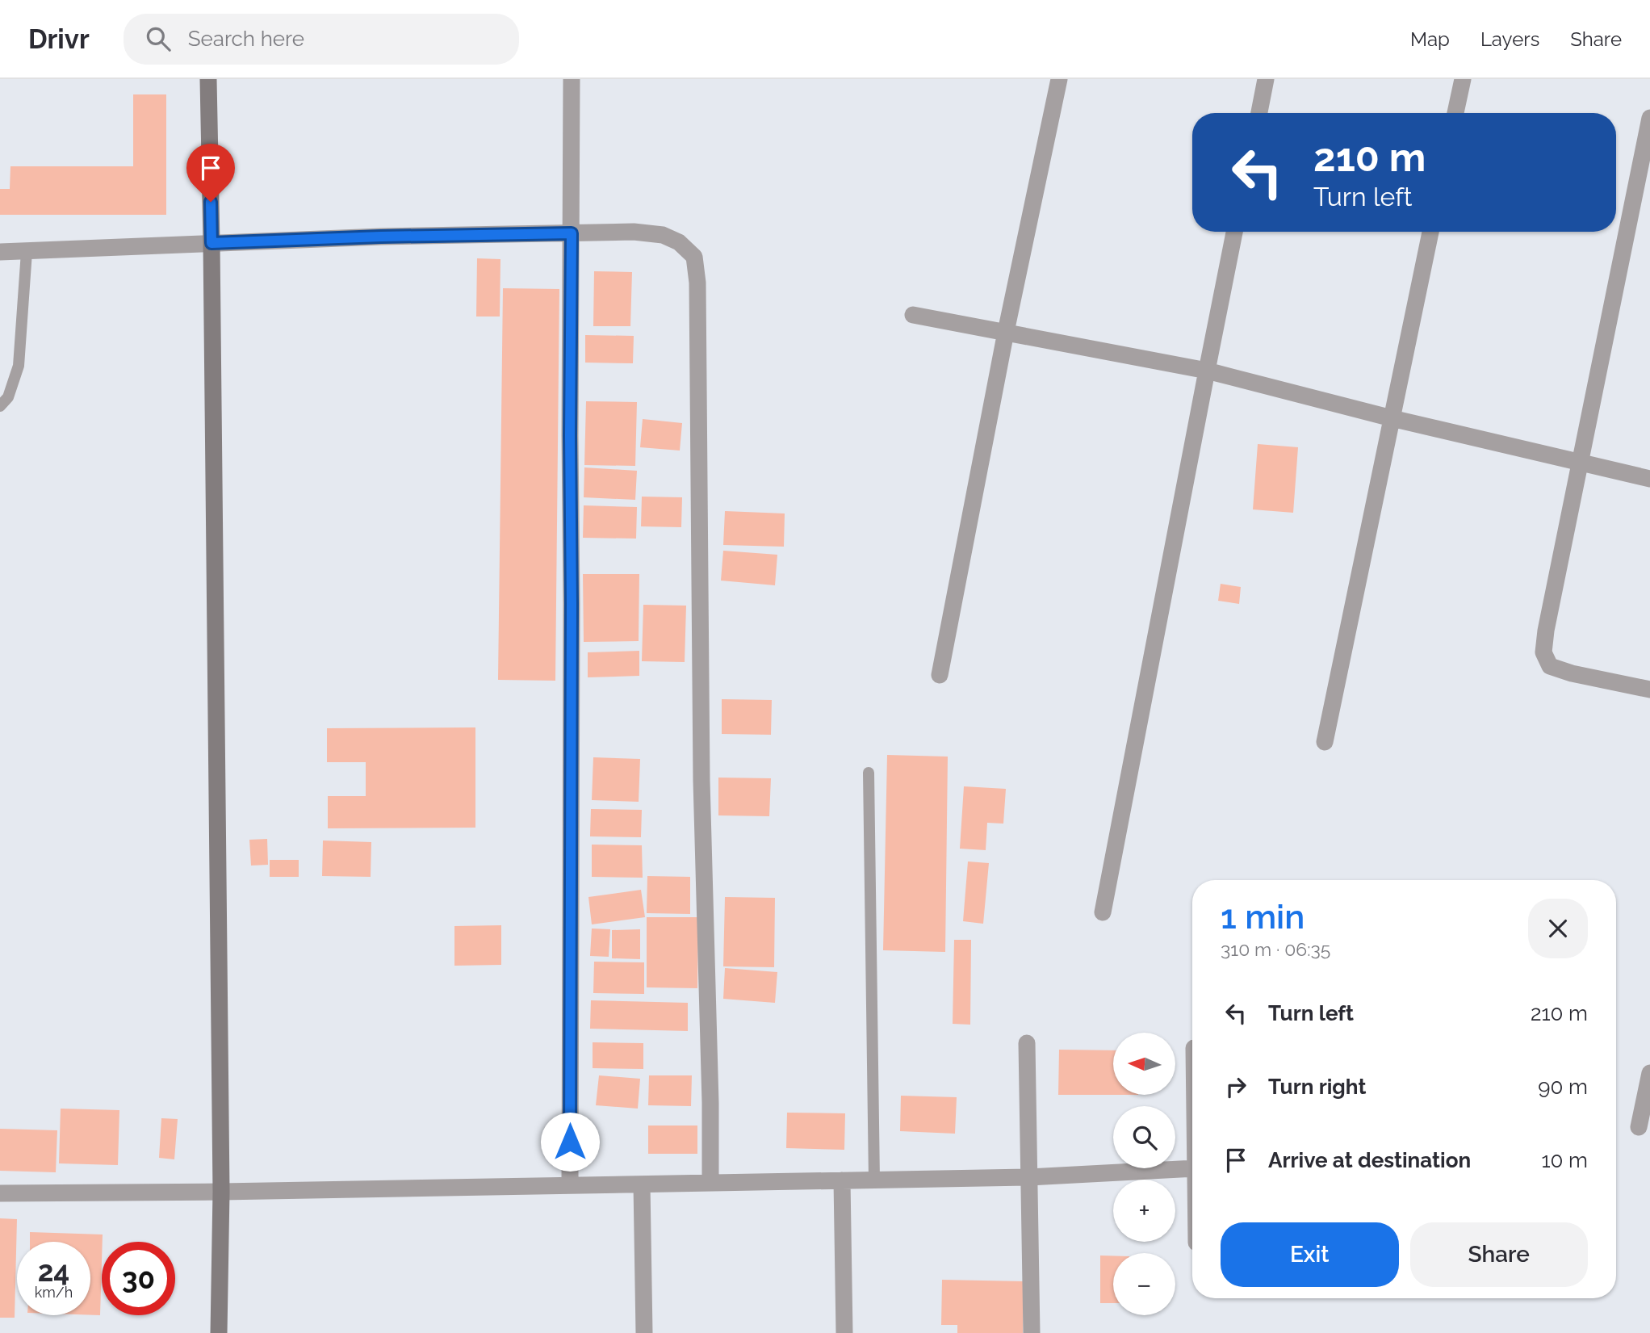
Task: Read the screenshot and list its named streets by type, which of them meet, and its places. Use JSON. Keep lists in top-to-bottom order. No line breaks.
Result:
{"north":"left","page":{"header":"Drivr","search":"Search here","nav":["Map","Layers","Share"],"turn":["210 m","Turn left"],"heading":["1 min","310 m · 06:35"],"list":[{"name":"Turn left","value":"210 m"},{"name":"Turn right","value":"90 m"},{"name":"Arrive at destination","value":"10 m"}],"map_buttons":["+","−"],"buttons":["Exit","Share"],"speed":"24 km/h","limit":"30"}}
